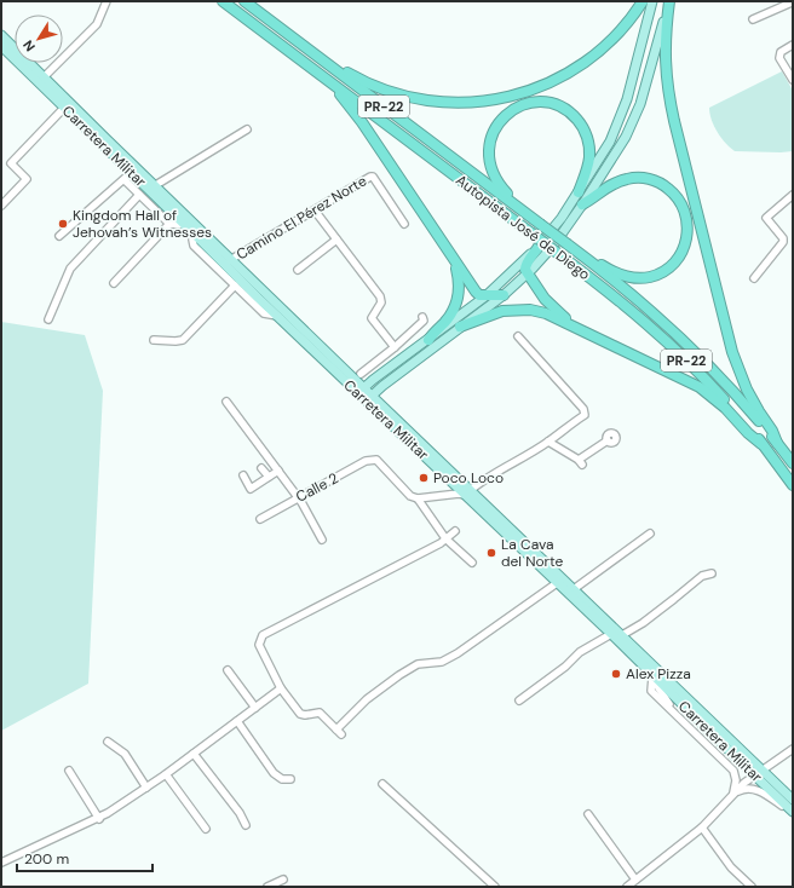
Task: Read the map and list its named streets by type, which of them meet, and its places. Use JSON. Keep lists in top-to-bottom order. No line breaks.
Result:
{"streets":{"highway":["PR-22","Autopista José de Diego"],"main road":["Carretera Militar"],"street":["Camino El Pérez Norte","Calle 2"]},"crossings":[["Carretera Militar","Camino El Pérez Norte"]],"places":["Kingdom Hall of Jehovah’s Witnesses","Poco Loco","La Cava del Norte","Alex Pizza"],"scale_bar":"200 m","north":"bottom left"}
